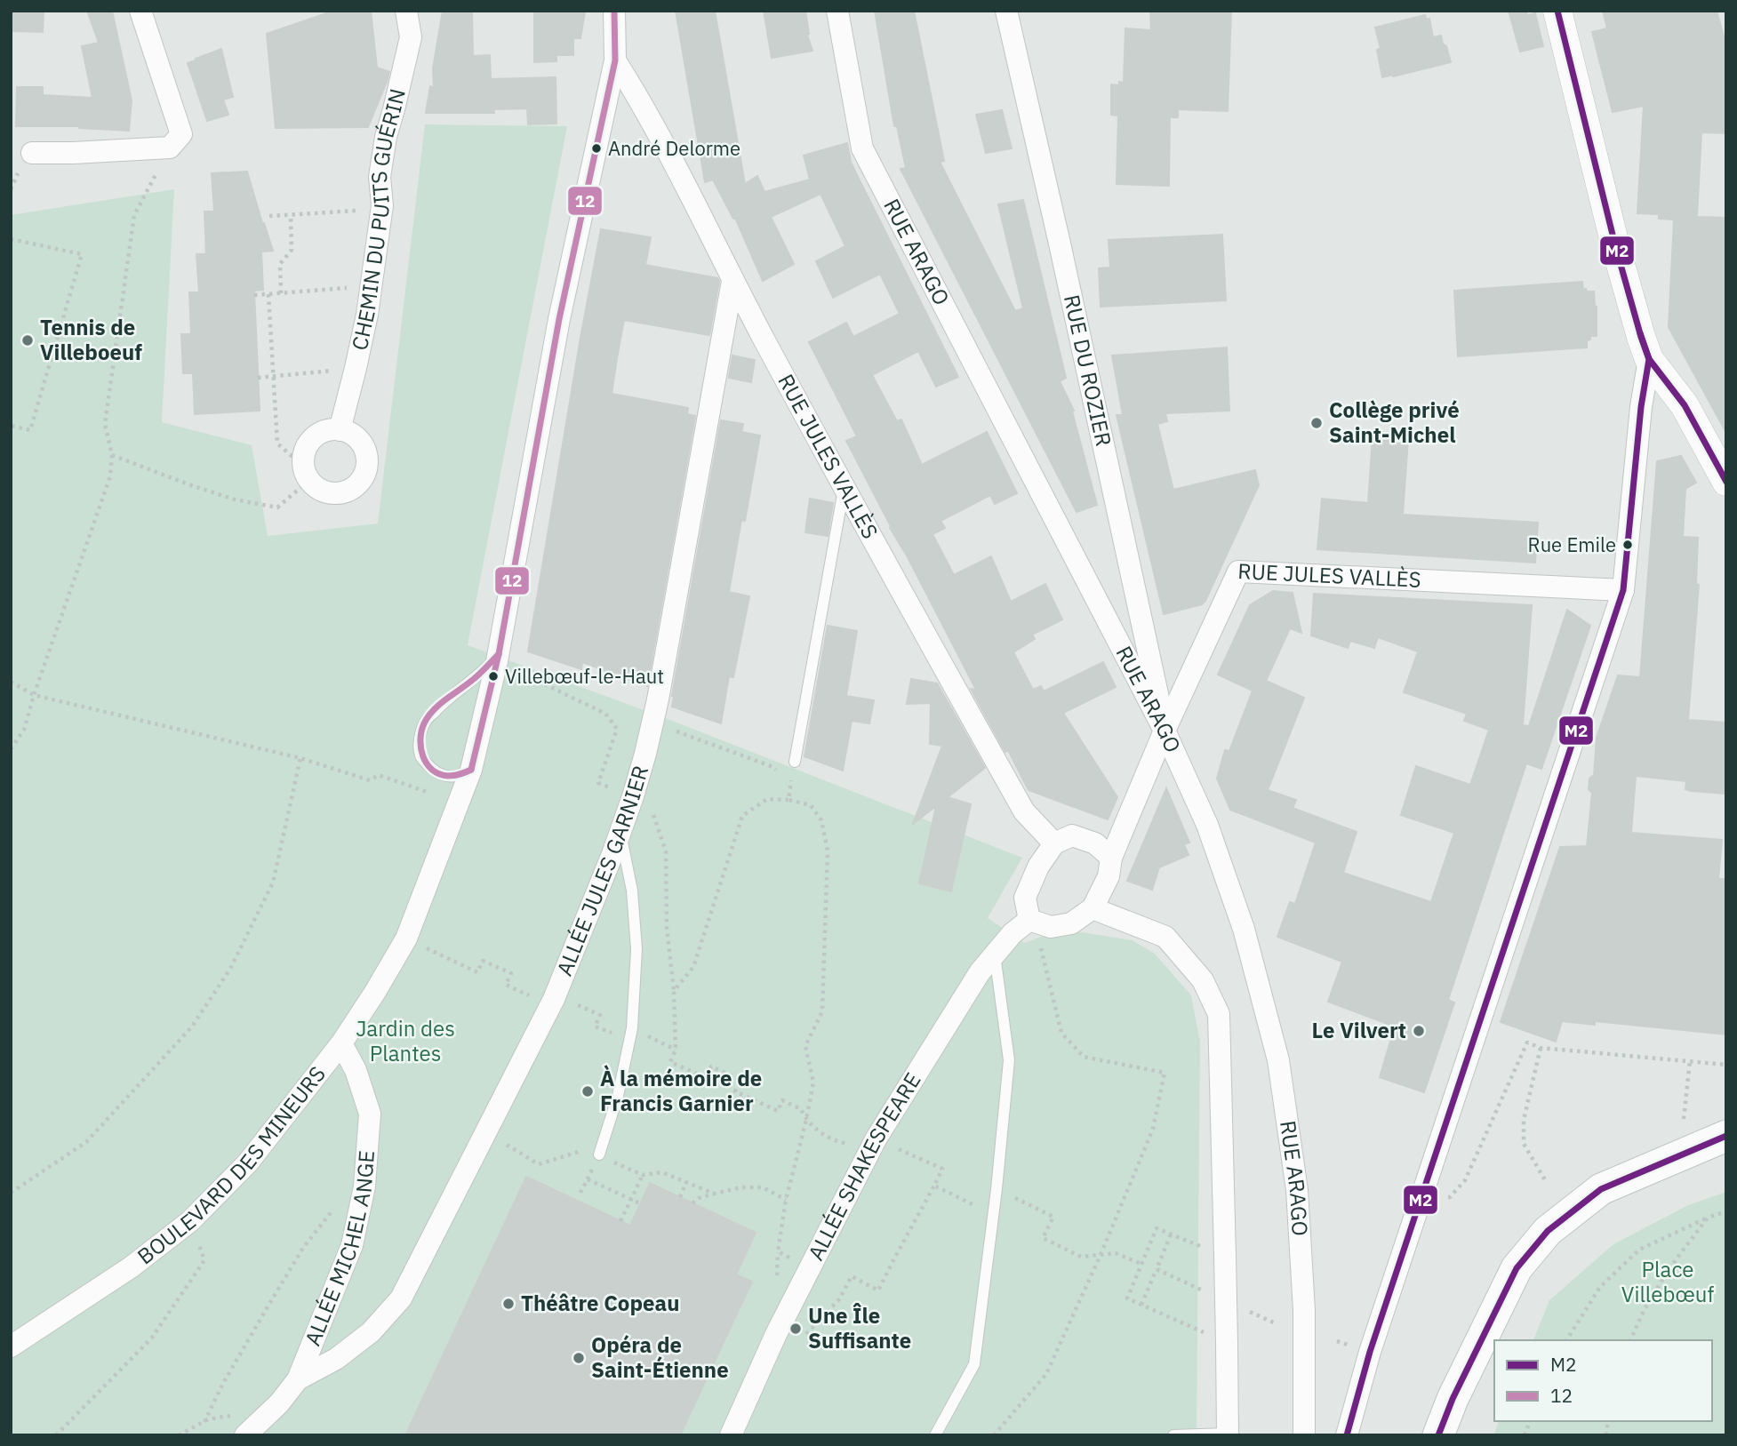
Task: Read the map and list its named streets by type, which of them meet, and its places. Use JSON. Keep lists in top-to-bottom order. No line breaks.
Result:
{"streets":{"street":["CHEMIN DU PUITS GUÉRIN","RUE ARAGO","RUE DU ROZIER","RUE JULES VALLÈS","ALLÉE JULES GARNIER","BOULEVARD DES MINEURS","ALLÉE SHAKESPEARE","ALLÉE MICHEL ANGE"]},"crossings":[["RUE ARAGO","RUE DU ROZIER"],["RUE ARAGO","RUE JULES VALLÈS"],["RUE DU ROZIER","RUE JULES VALLÈS"],["RUE JULES VALLÈS","ALLÉE JULES GARNIER"],["RUE JULES VALLÈS","BOULEVARD DES MINEURS"],["RUE JULES VALLÈS","ALLÉE SHAKESPEARE"],["ALLÉE JULES GARNIER","ALLÉE MICHEL ANGE"],["BOULEVARD DES MINEURS","ALLÉE MICHEL ANGE"]],"parks":["Jardin des Plantes","Place Villebœuf"],"places":["André Delorme","Tennis de Villeboeuf","Collège privé Saint-Michel","Rue Emile","Villebœuf-le-Haut","Le Vilvert","À la mémoire de Francis Garnier","Théâtre Copeau","Une Île Suffisante","Opéra de Saint-Étienne"],"lines":["transit line M2","transit line 12"],"legend":["M2","12"]}
